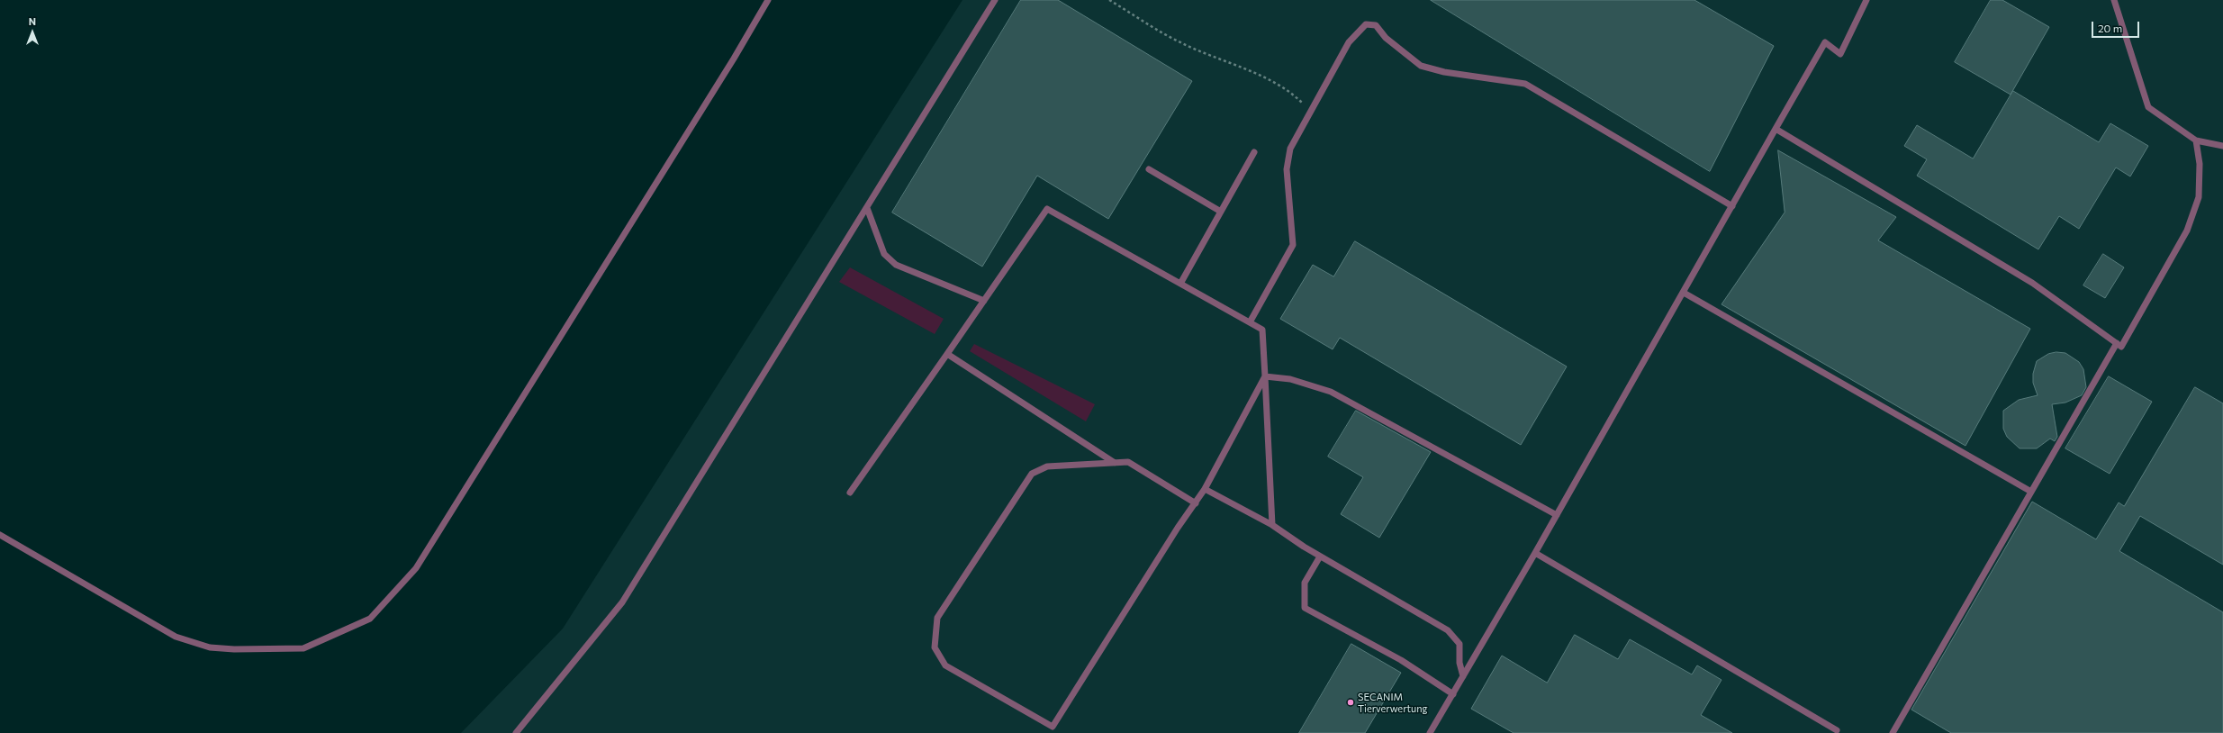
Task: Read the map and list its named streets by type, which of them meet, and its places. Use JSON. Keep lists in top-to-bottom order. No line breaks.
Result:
{"places":["SECANIM Tierverwertung"],"scale_bar":"20 m","north":"top"}
